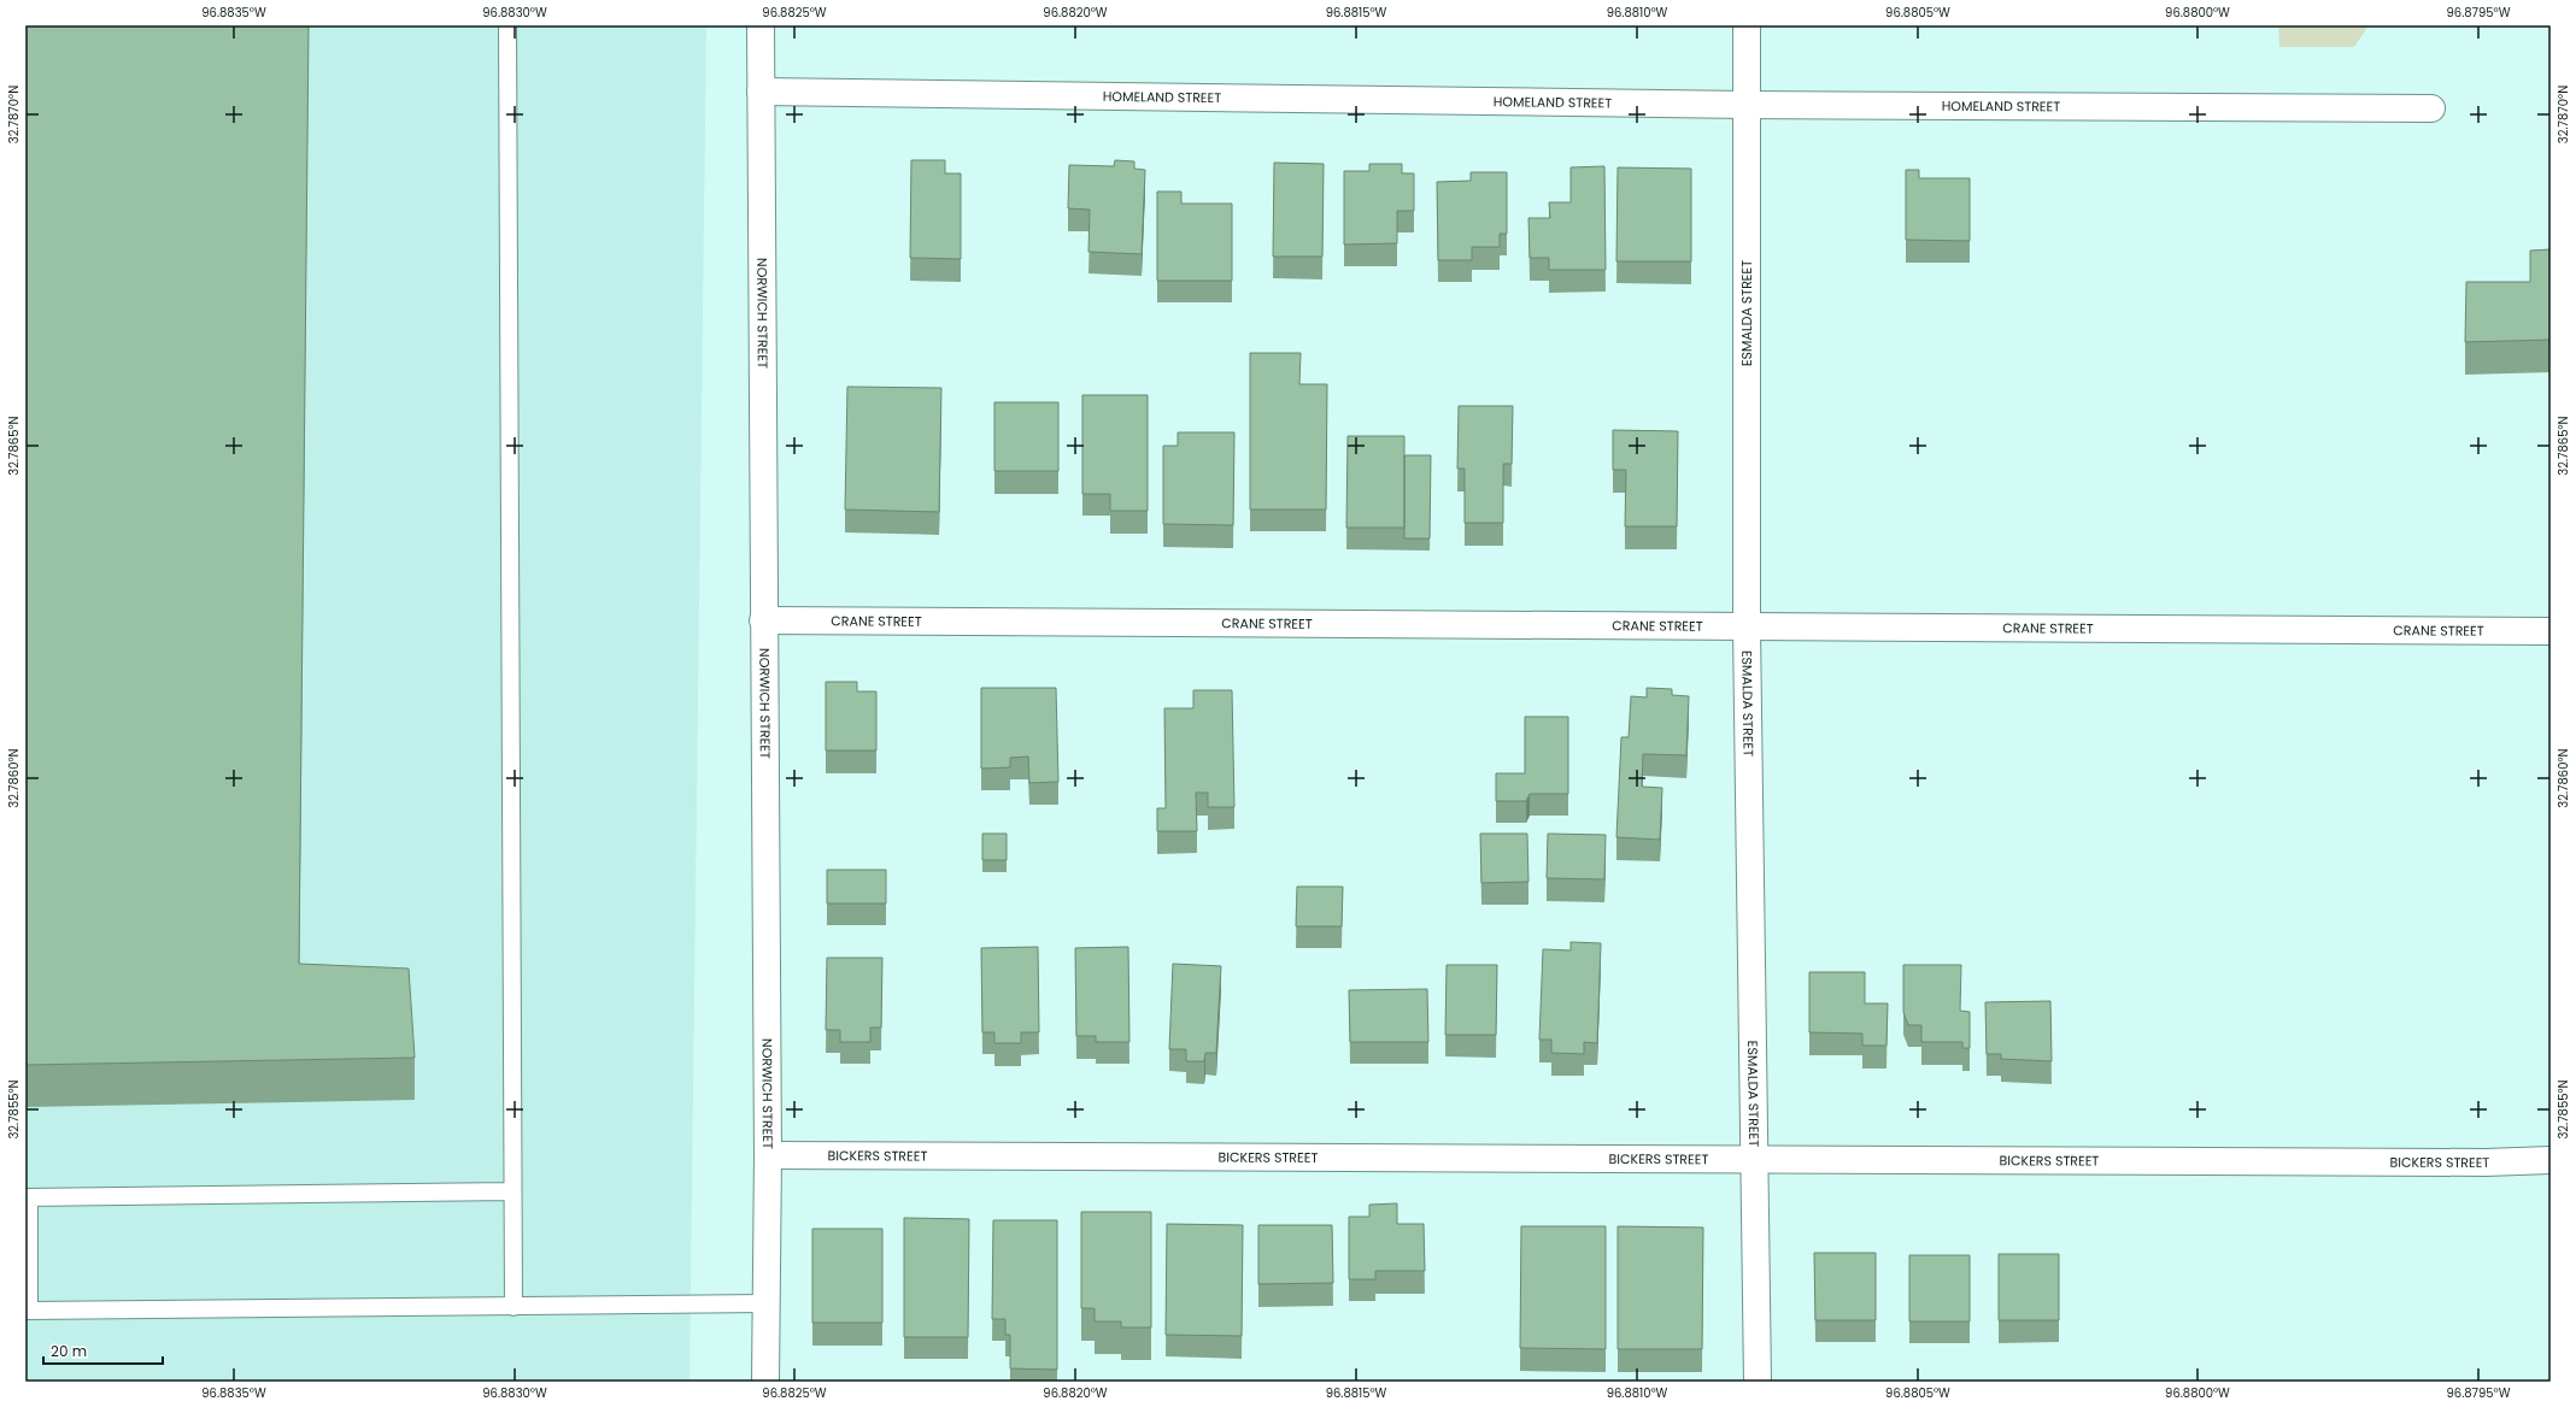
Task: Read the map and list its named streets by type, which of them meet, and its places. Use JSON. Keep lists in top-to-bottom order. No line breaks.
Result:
{"streets":{"street":["HOMELAND STREET","NORWICH STREET","ESMALDA STREET","CRANE STREET","BICKERS STREET"]},"crossings":[["HOMELAND STREET","NORWICH STREET"],["HOMELAND STREET","ESMALDA STREET"],["NORWICH STREET","CRANE STREET"],["NORWICH STREET","BICKERS STREET"],["ESMALDA STREET","CRANE STREET"],["ESMALDA STREET","BICKERS STREET"]],"scale_bar":"20 m","coordinates":["96.8835°W","96.8830°W","96.8825°W","96.8820°W","96.8815°W","96.8810°W","96.8805°W","96.8800°W","96.8795°W","32.7870°N","32.7865°N","32.7860°N","32.7855°N"]}
